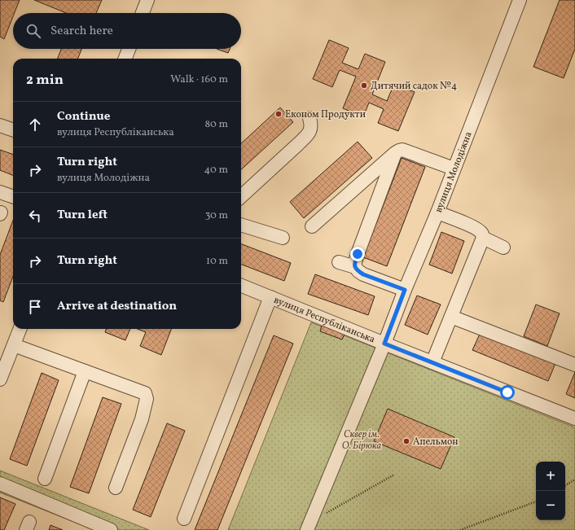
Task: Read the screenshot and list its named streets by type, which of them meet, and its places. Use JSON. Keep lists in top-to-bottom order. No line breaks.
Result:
{"streets":{"street":["вулиця Молодіжна","вулиця Республіканська"]},"crossings":[["вулиця Молодіжна","вулиця Республіканська"]],"parks":["Сквер ім. О. Бірюка"],"places":["Дитячий садок №4","Економ Продукти","Апельмон"],"page":{"search":"Search here","heading":["2 min","Walk · 160 m"],"list":[["Continue","вулиця Республіканська","80 m"],["Turn right","вулиця Молодіжна","40 m"],["Turn left","30 m"],["Turn right","10 m"],"Arrive at destination"],"map_buttons":["+","−"]}}
